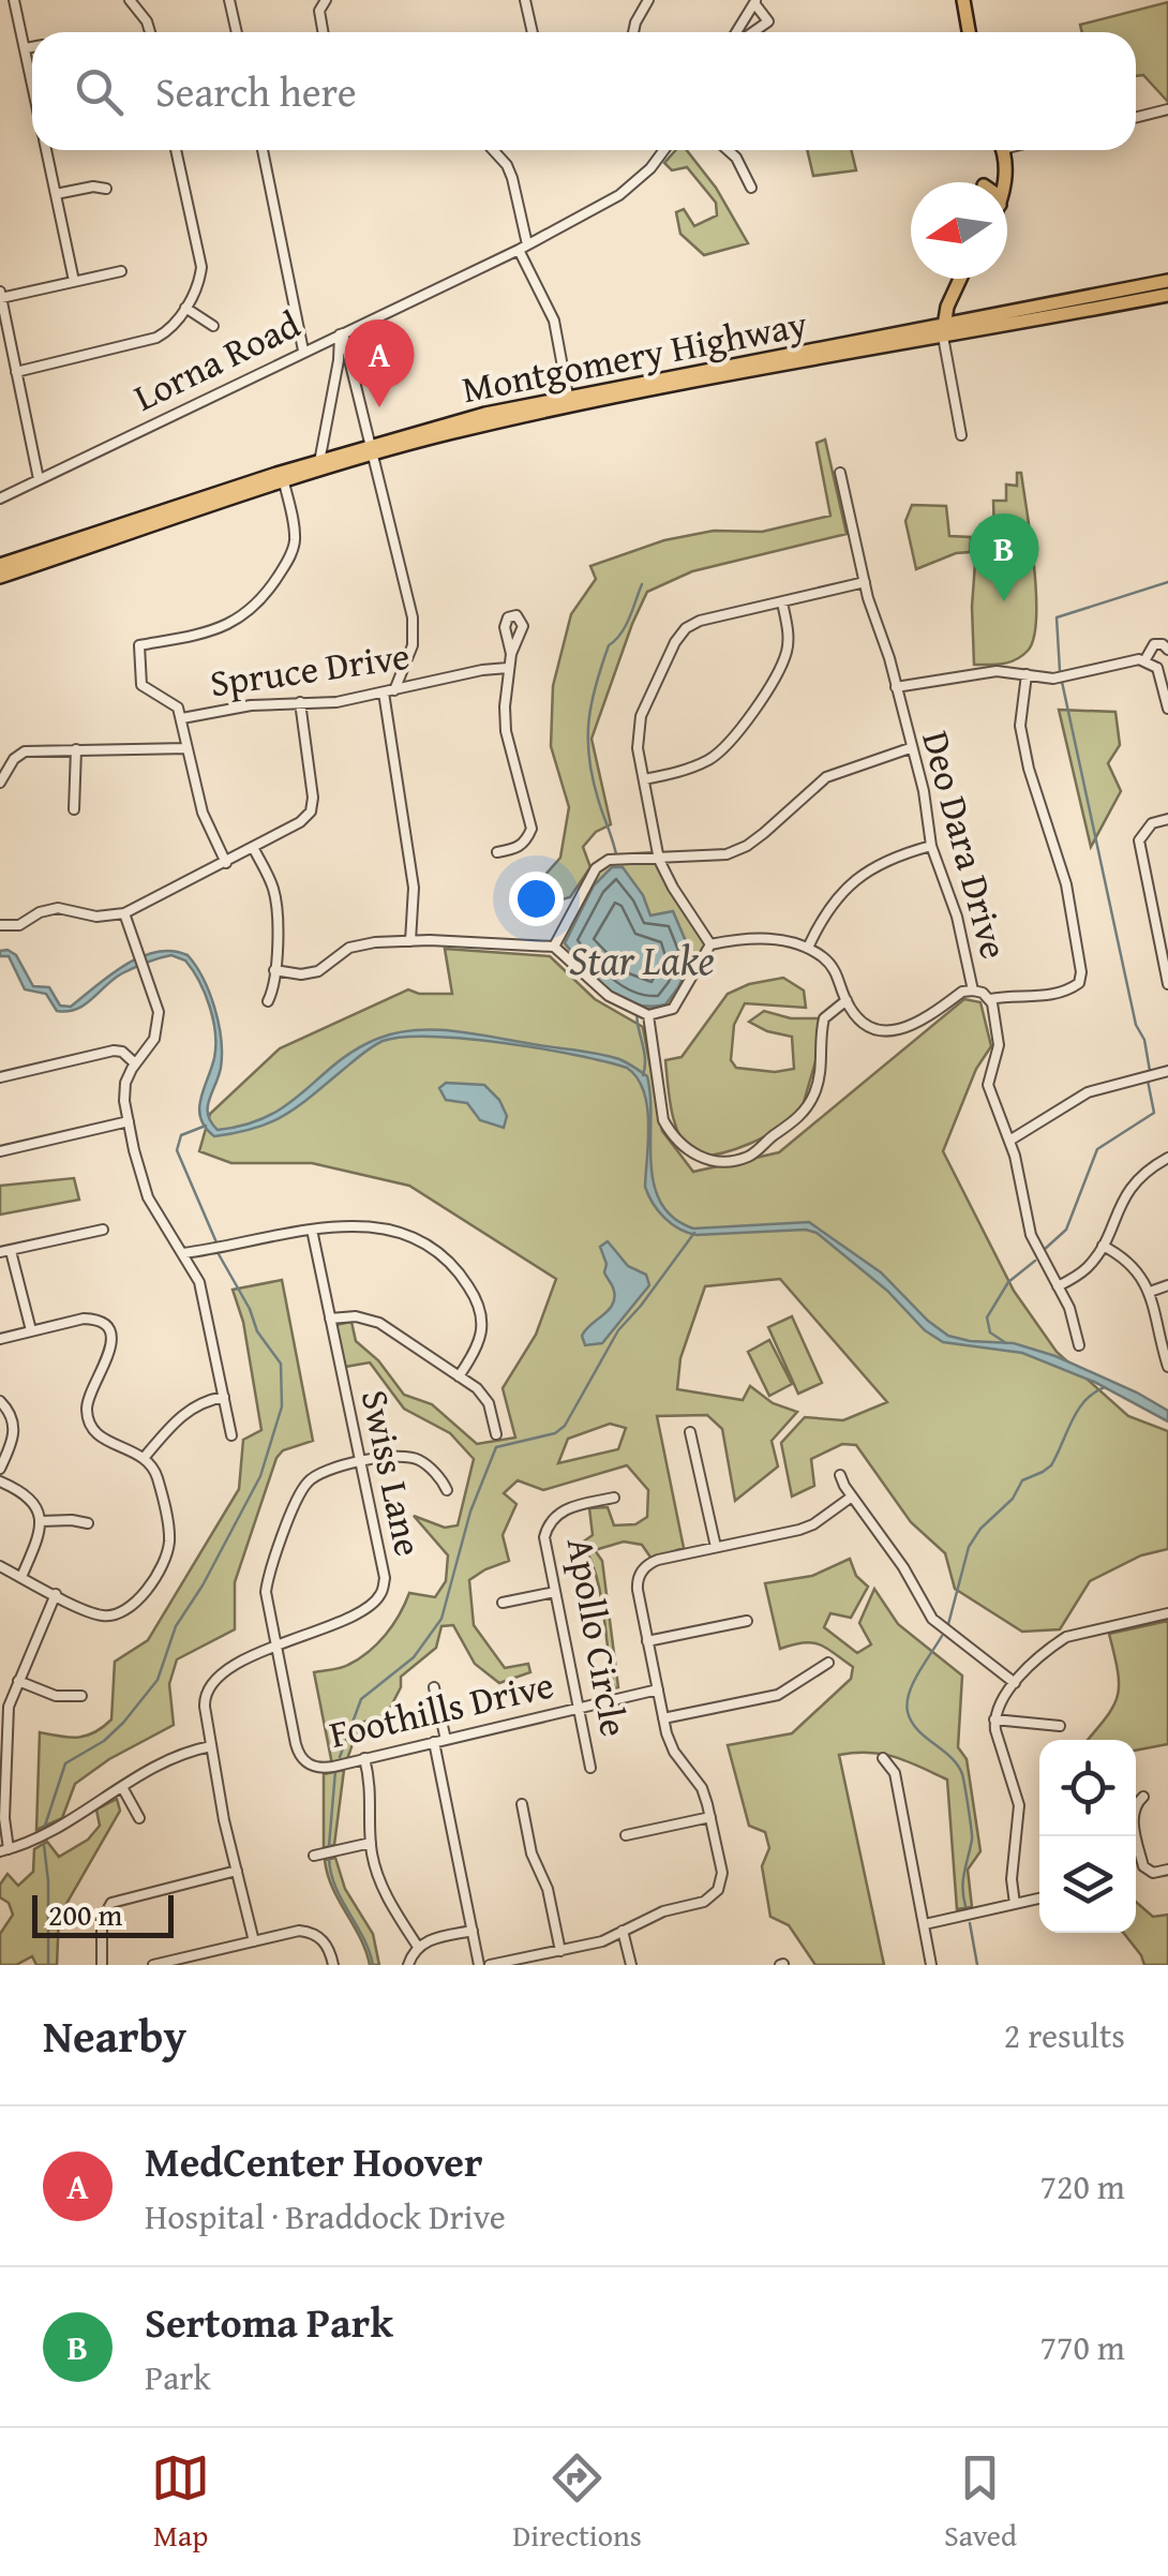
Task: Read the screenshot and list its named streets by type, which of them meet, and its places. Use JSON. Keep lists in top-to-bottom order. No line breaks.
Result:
{"streets":{"main road":["Montgomery Highway"],"street":["Lorna Road","Spruce Drive","Deo Dara Drive","Swiss Lane","Apollo Circle","Foothills Drive"]},"crossings":[["Swiss Lane","Foothills Drive"],["Apollo Circle","Foothills Drive"]],"water":["Star Lake"],"scale_bar":"200 m","north":"left","page":{"search":"Search here","pins":["A","B"],"scale":"200 m","heading":["Nearby","2 results"],"list":[{"mark":"A","name":"MedCenter Hoover","note":"Hospital · Braddock Drive","value":"720 m"},{"mark":"B","name":"Sertoma Park","note":"Park","value":"770 m"}],"nav":["Map","Directions","Saved"]}}
